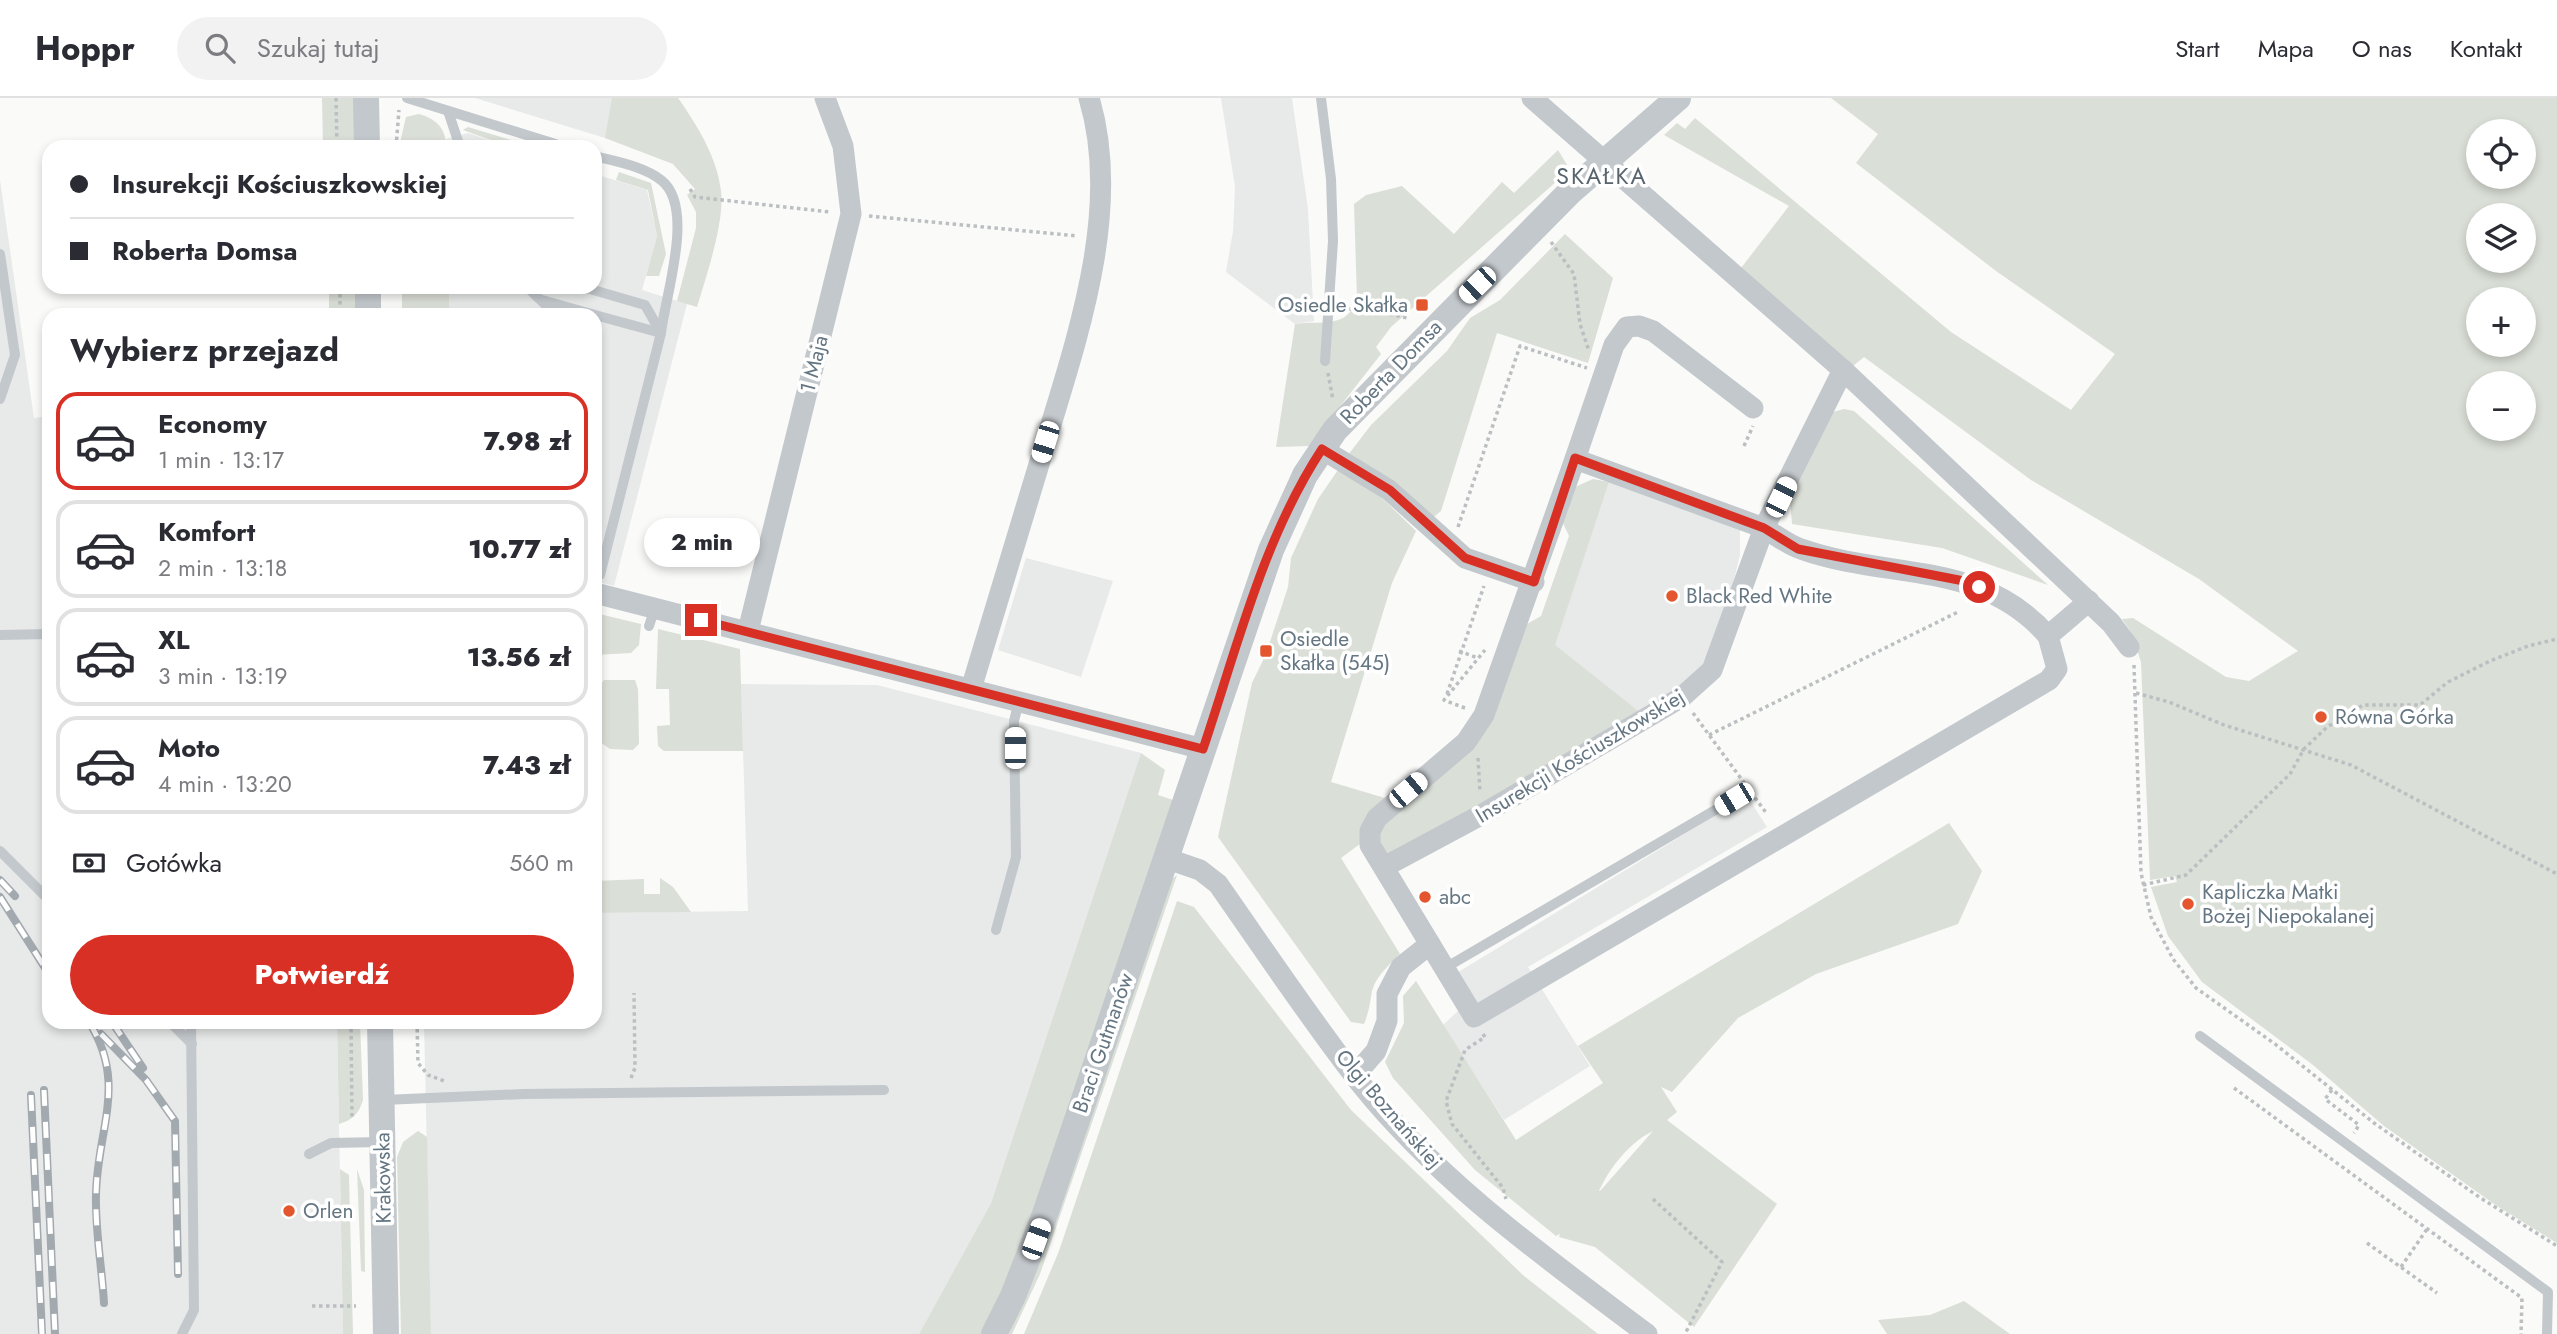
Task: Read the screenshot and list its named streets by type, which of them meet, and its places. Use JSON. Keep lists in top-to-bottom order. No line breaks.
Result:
{"streets":{"street":["1 Maja","Roberta Domsa","Insurekcji Kościuszkowskiej","Braci Gutmanów","Olgi Boznańskiej","Krakowska"]},"crossings":[["Roberta Domsa","Braci Gutmanów"],["Braci Gutmanów","Olgi Boznańskiej"]],"districts":["SKAŁKA"],"places":{"transit":["Osiedle Skałka","Osiedle Skałka (545)"],"other":["Black Red White","Równa Górka","abc","Kapliczka Matki Bożej Niepokalanej","Orlen"]},"page":{"header":"Hoppr","search":"Szukaj tutaj","nav":["Start","Mapa","O nas","Kontakt"],"map_buttons":["+","−"],"banner":["Insurekcji Kościuszkowskiej","Roberta Domsa"],"heading":"Wybierz przejazd","list":[{"name":"Economy","note":"1 min · 13:17","value":"7.98 zł"},{"name":"Komfort","note":"2 min · 13:18","value":"10.77 zł"},{"name":"XL","note":"3 min · 13:19","value":"13.56 zł"},{"name":"Moto","note":"4 min · 13:20","value":"7.43 zł"}],"bubble":"2 min","pay":["Gotówka","560 m"],"buttons":"Potwierdź"}}
